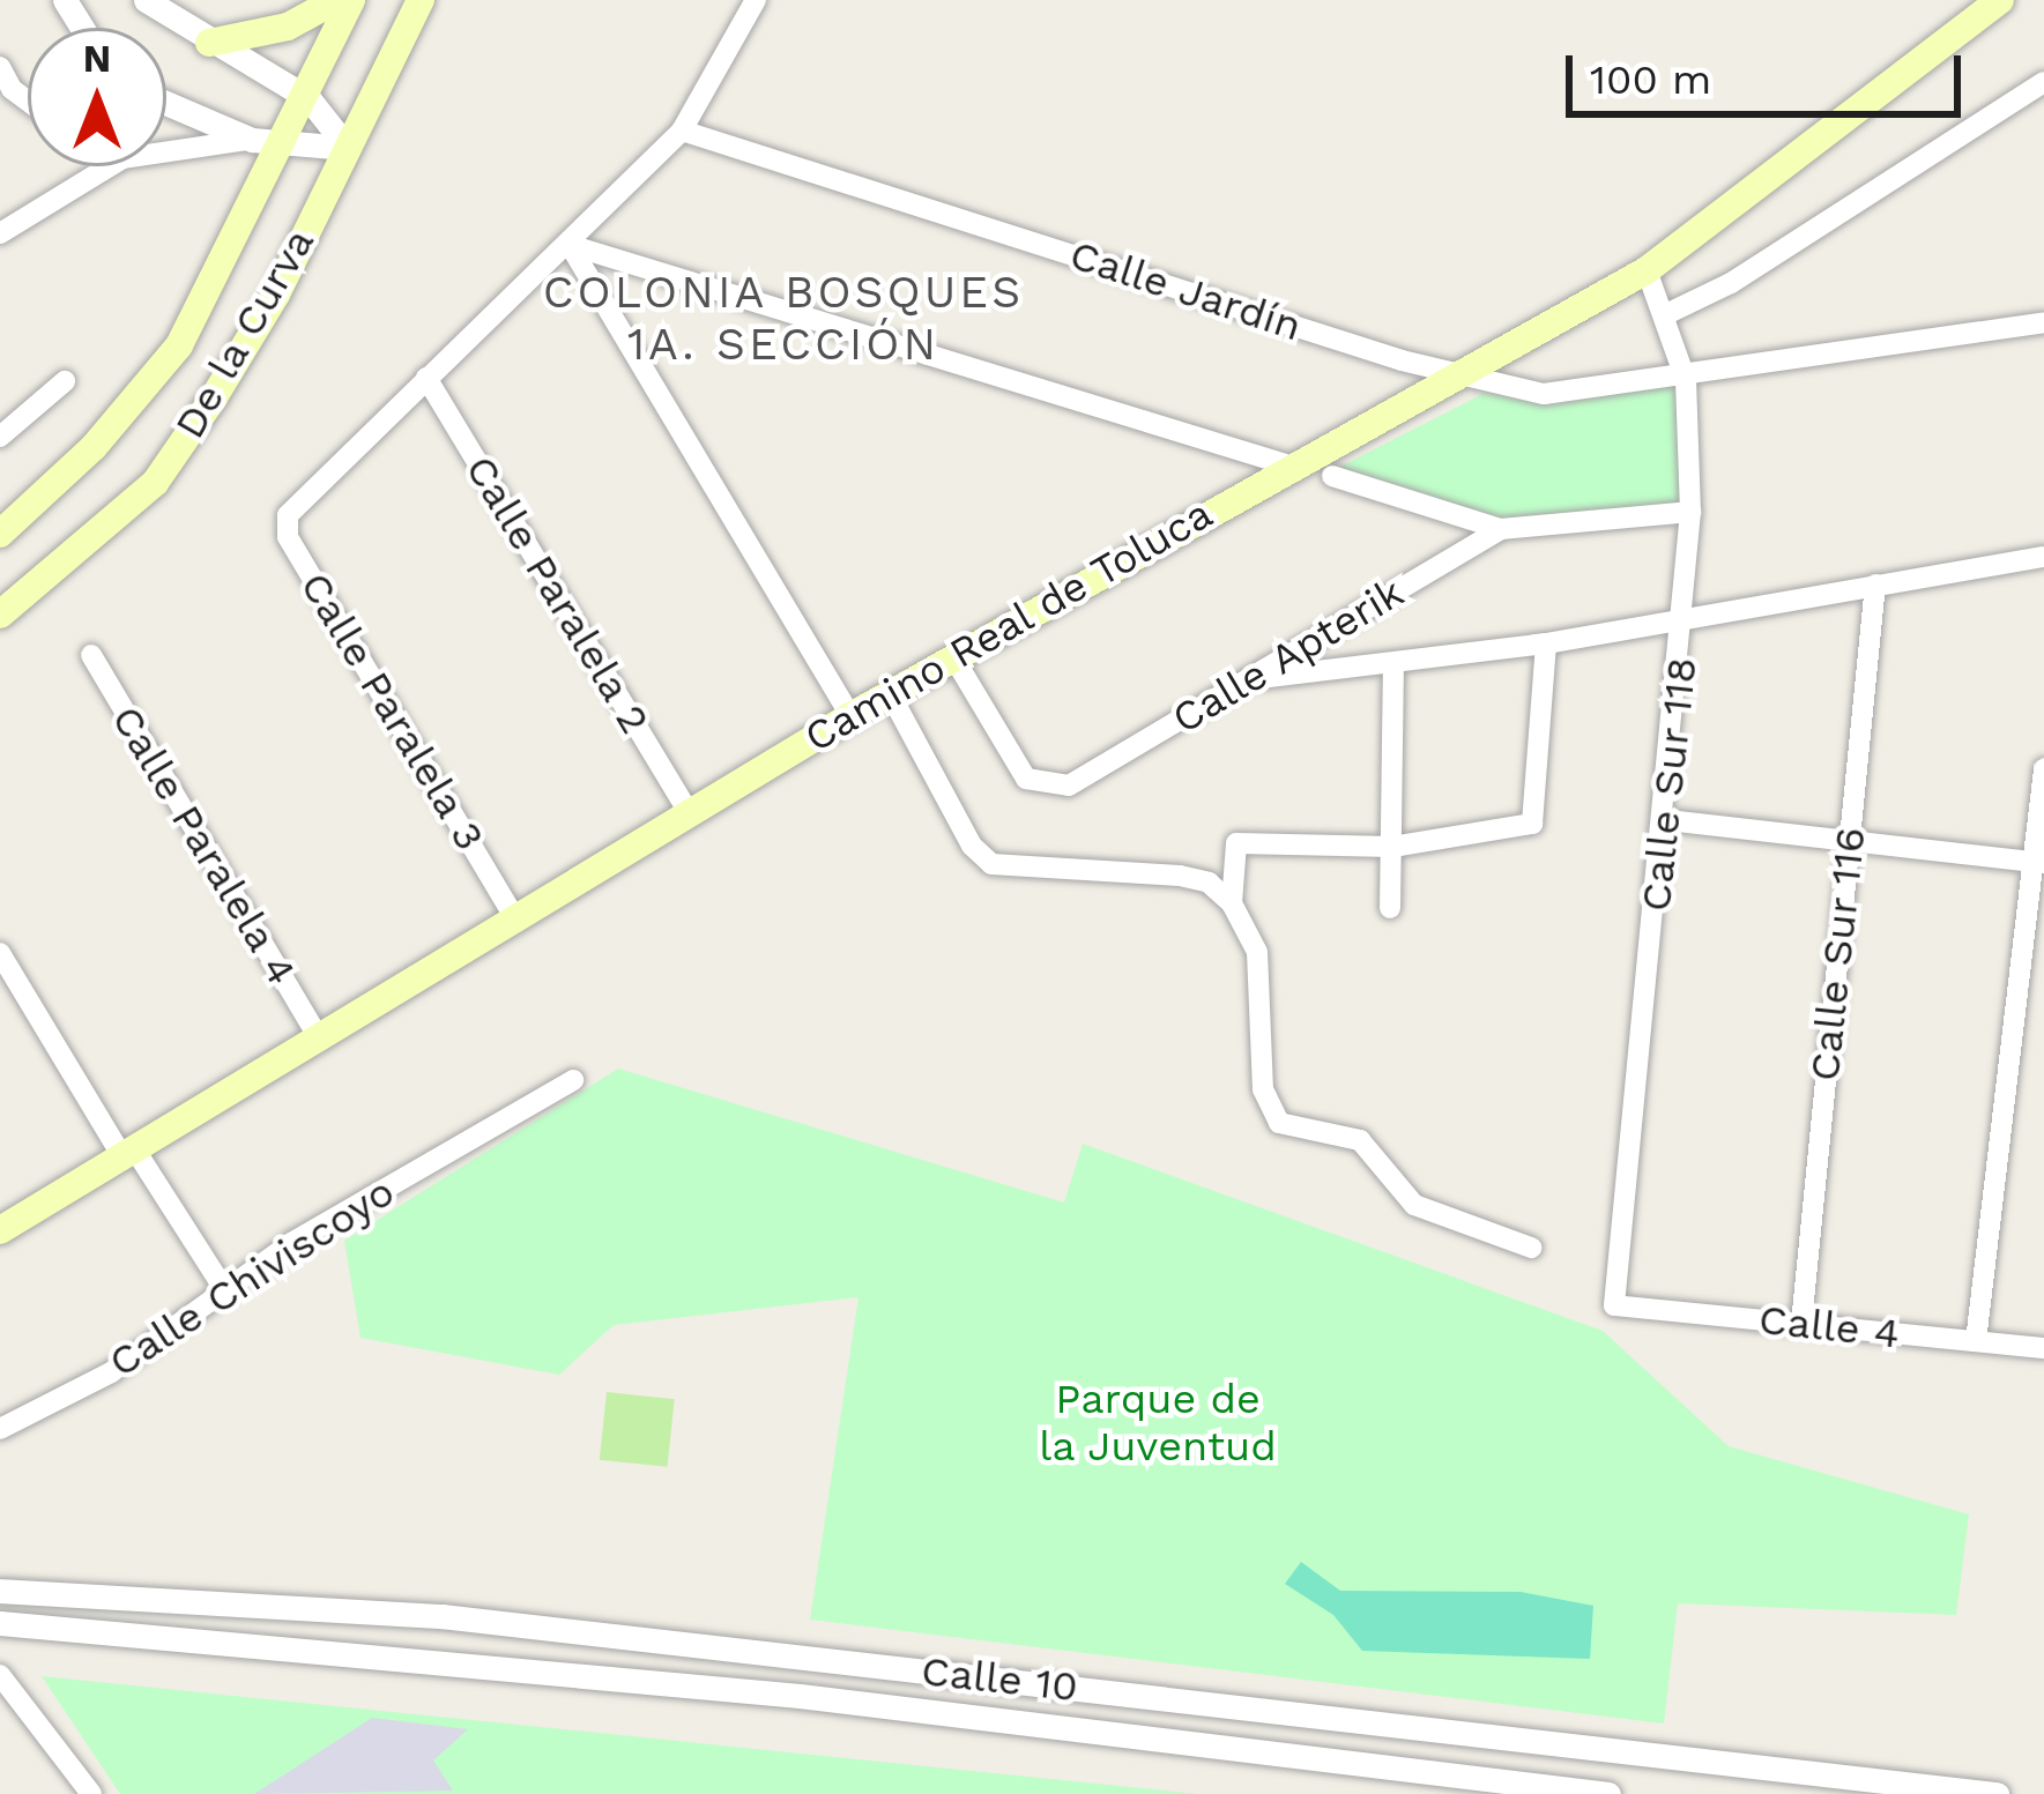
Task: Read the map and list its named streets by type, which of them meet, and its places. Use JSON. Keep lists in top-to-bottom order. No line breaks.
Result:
{"streets":{"main road":["De la Curva","Camino Real de Toluca"],"street":["Calle Jardín","Calle Paralela 2","Calle Apterik","Calle Paralela 3","Calle Sur 118","Calle Paralela 4","Calle Sur 116","Calle Chiviscoyo","Calle 4","Calle 10"]},"crossings":[["Calle Jardín","Camino Real de Toluca"],["Calle Jardín","Calle Sur 118"],["Calle Paralela 2","Camino Real de Toluca"],["Calle Paralela 2","Calle Paralela 3"],["Camino Real de Toluca","Calle Apterik"],["Camino Real de Toluca","Calle Paralela 3"],["Camino Real de Toluca","Calle Sur 118"],["Camino Real de Toluca","Calle Paralela 4"],["Calle Apterik","Calle Sur 118"],["Calle Sur 118","Calle 4"],["Calle Sur 116","Calle 4"]],"districts":["COLONIA BOSQUES 1A. SECCIÓN"],"parks":["Parque de la Juventud"],"scale_bar":"100 m","north":"top"}
